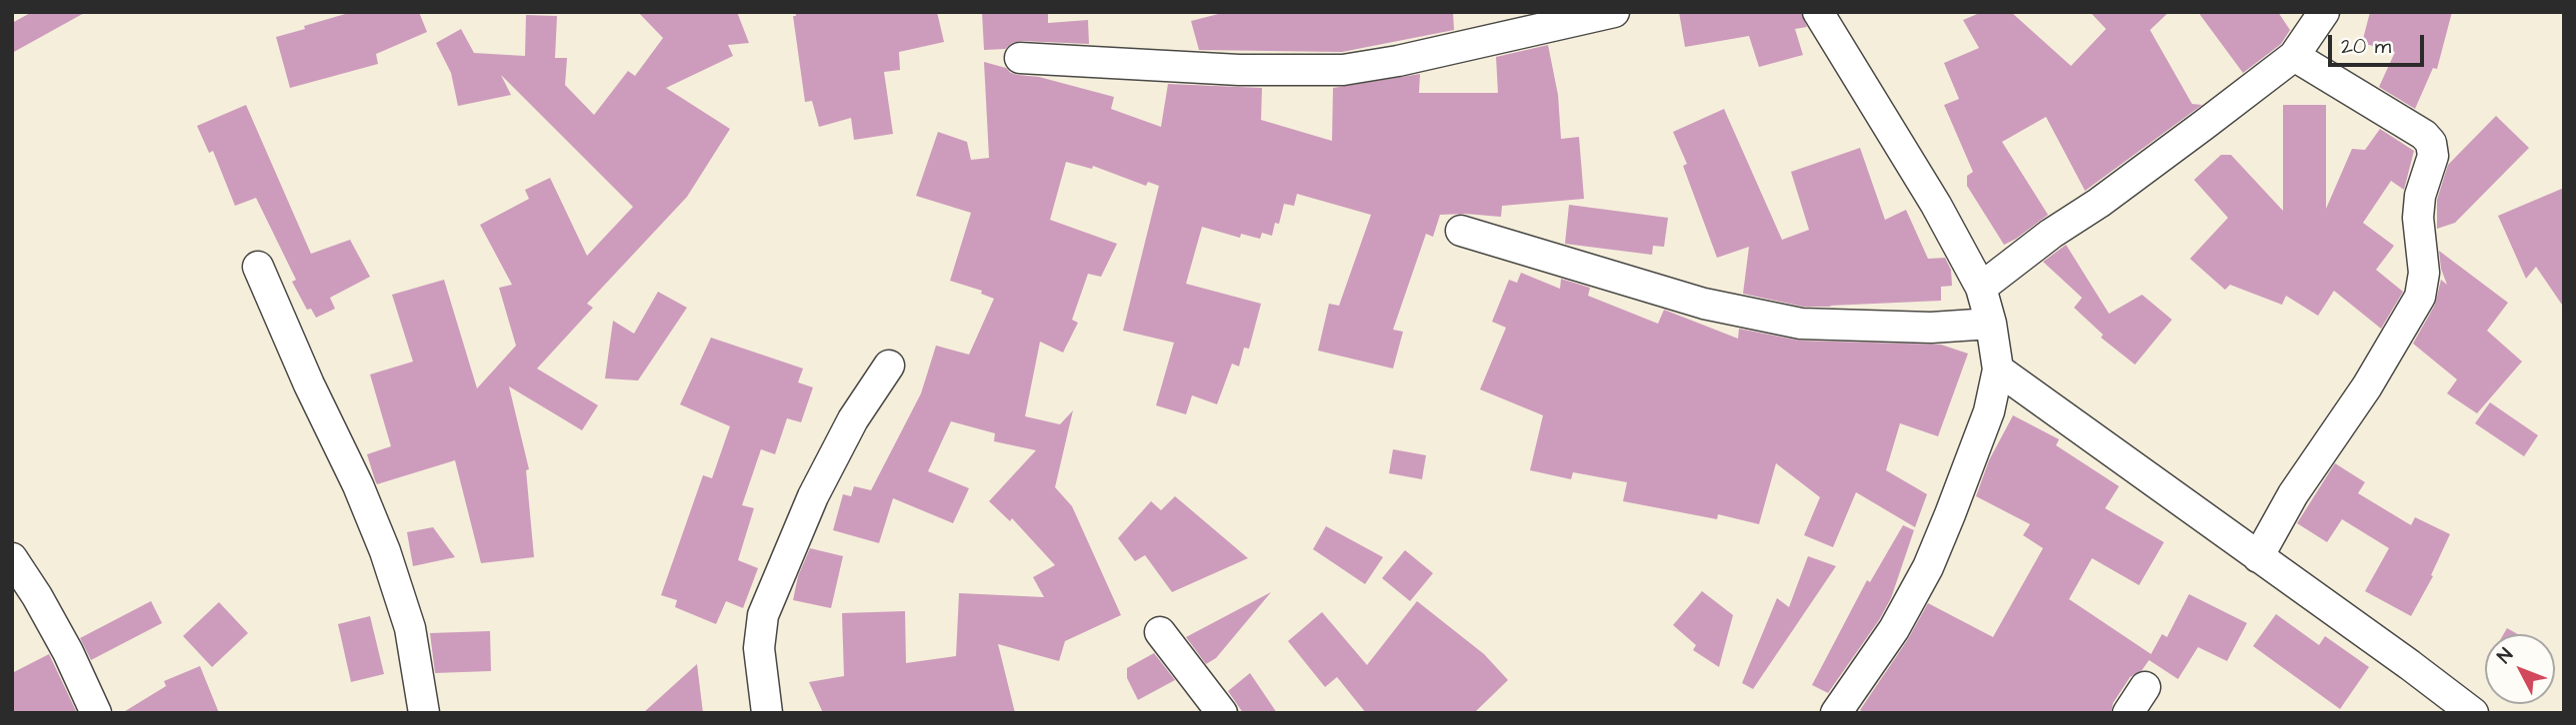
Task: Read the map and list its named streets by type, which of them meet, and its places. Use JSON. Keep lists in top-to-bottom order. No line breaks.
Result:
{"scale_bar":"20 m","north":"top left"}
